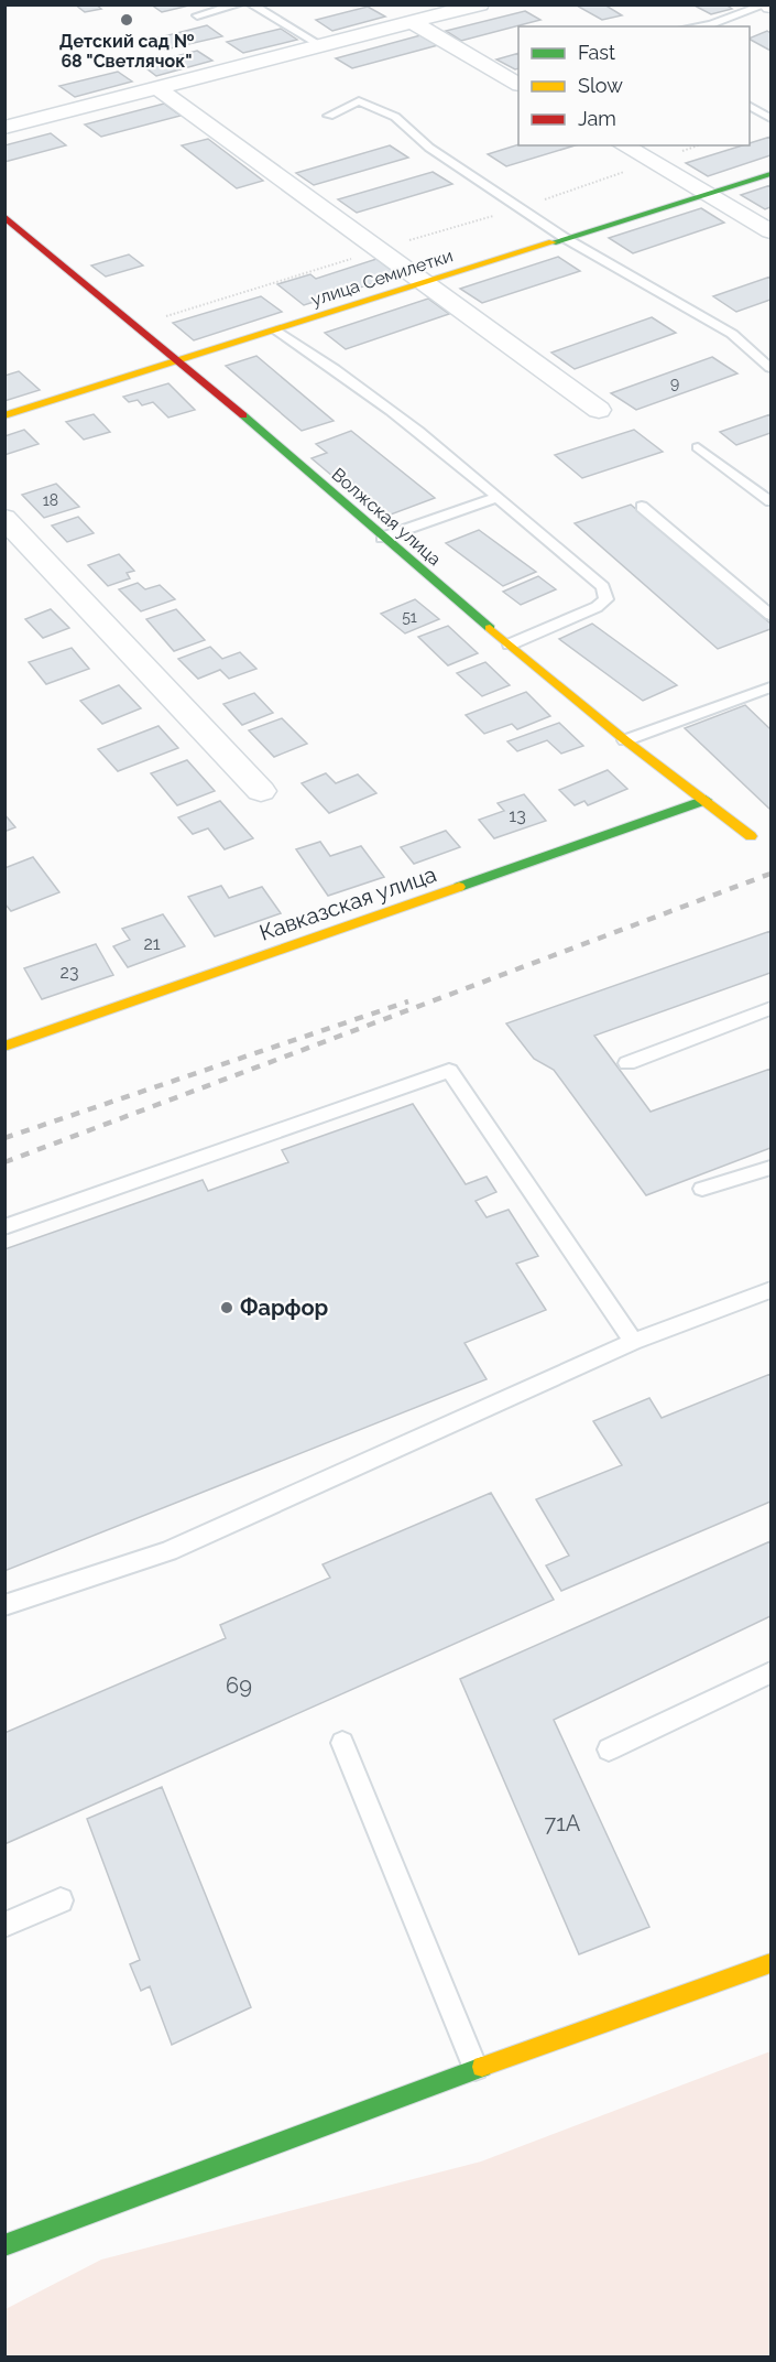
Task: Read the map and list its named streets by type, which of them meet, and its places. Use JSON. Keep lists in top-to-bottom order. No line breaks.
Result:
{"streets":{"street":["улица Семилетки","Волжская улица","Кавказская улица"]},"crossings":[["улица Семилетки","Волжская улица"],["Волжская улица","Кавказская улица"]],"places":["Детский сад № 68 \"Светлячок\"","Фарфор"],"house_numbers":["9","18","51","13","21","23","69","71А"],"legend":["Fast","Slow","Jam"]}
